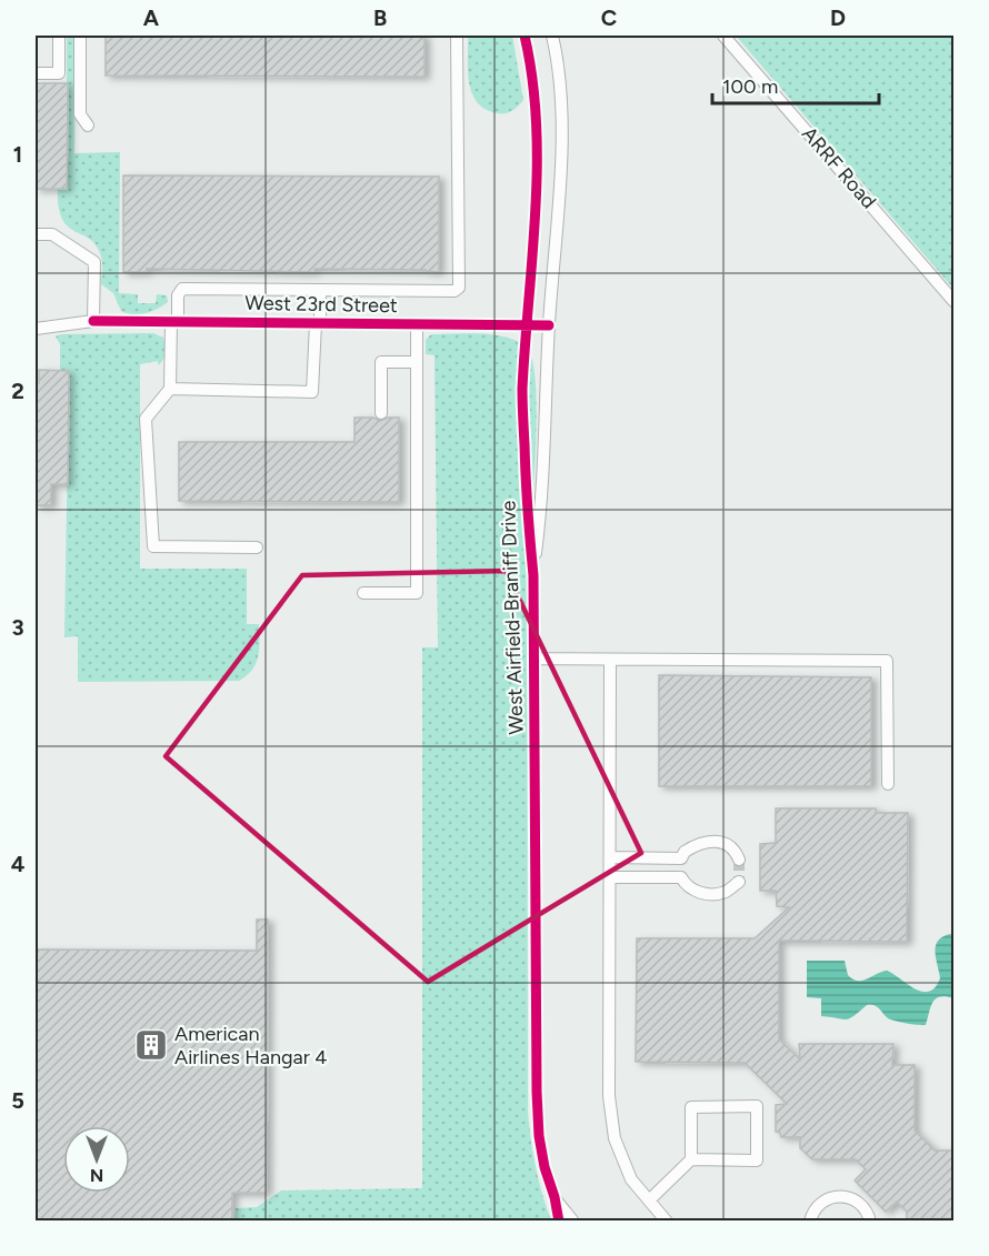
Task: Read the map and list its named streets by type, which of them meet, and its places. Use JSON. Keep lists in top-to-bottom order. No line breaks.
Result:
{"streets":{"street":["ARRF Road","West 23rd Street","West Airfield-Braniff Drive"]},"crossings":[["West 23rd Street","West Airfield-Braniff Drive"]],"places":{"building":["American Airlines Hangar 4"]},"scale_bar":"100 m","north":"bottom","grid":{"columns":["A","B","C","D"],"rows":["1","2","3","4","5"]}}
